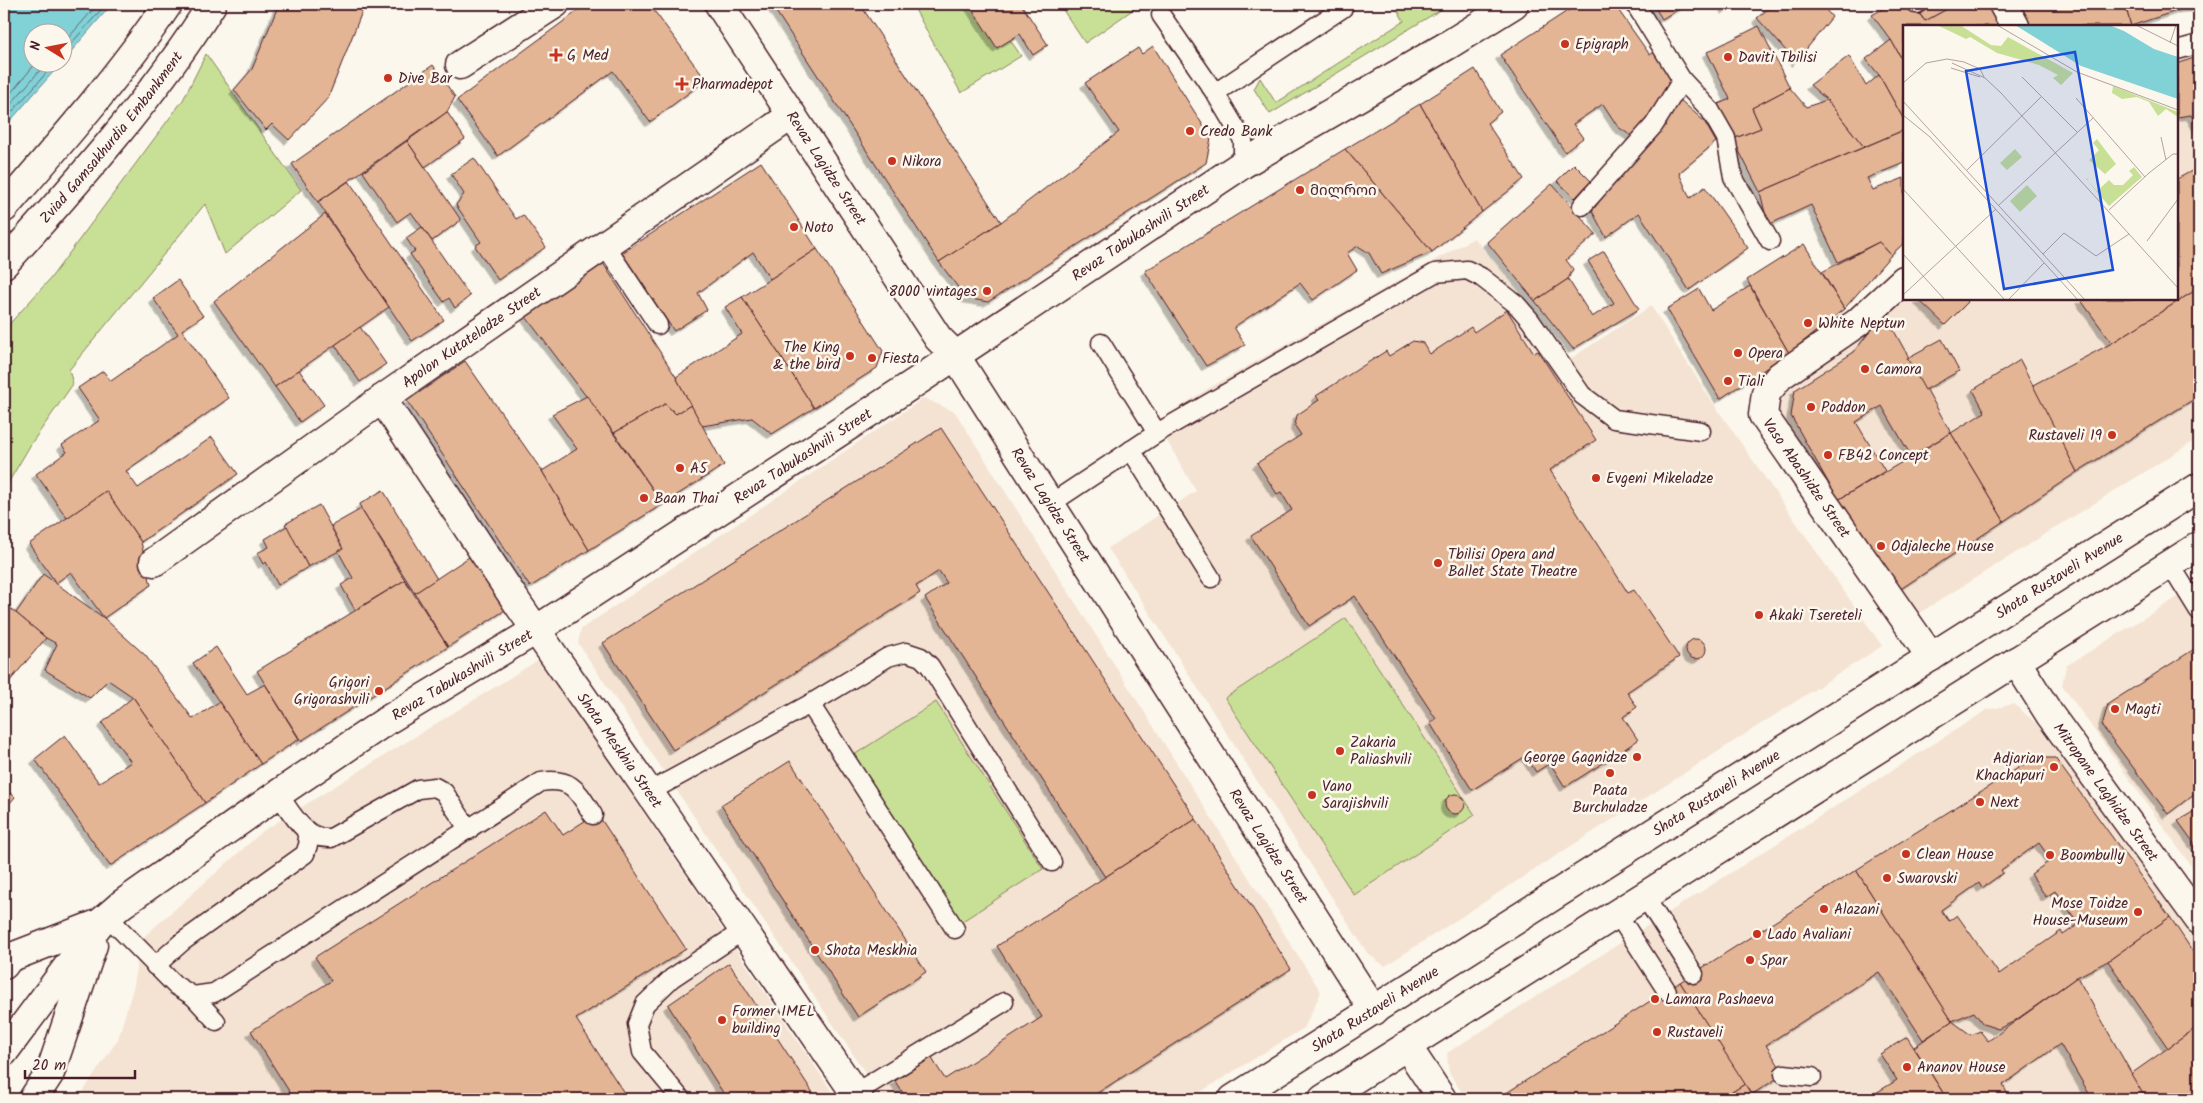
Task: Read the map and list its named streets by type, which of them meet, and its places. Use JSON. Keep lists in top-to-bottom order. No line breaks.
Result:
{"streets":{"main road":["Zviad Gamsakhurdia Embankment","Revaz Lagidze Street","Revaz Tabukashvili Street","Apolon Kutateladze Street","Vaso Abashidze Street","Shota Rustaveli Avenue","Shota Meskhia Street","Mitropane Laghidze Street"]},"crossings":[["Revaz Lagidze Street","Revaz Tabukashvili Street"],["Revaz Lagidze Street","Apolon Kutateladze Street"],["Revaz Lagidze Street","Shota Rustaveli Avenue"],["Revaz Tabukashvili Street","Shota Meskhia Street"],["Apolon Kutateladze Street","Shota Meskhia Street"],["Vaso Abashidze Street","Shota Rustaveli Avenue"]],"places":{"other":["Epigraph","Daviti Tbilisi","Dive Bar","Credo Bank","Nikora","მილროი","Noto","8000 vintages","White Neptun","Opera","The King & the bird","Fiesta","Camora","Tiali","Poddon","Rustaveli 19","FB42 Concept","A5","Evgeni Mikeladze","Baan Thai","Odjaleche House","Tbilisi Opera and Ballet State Theatre","Akaki Tsereteli","Grigori Grigorashvili","Magti","Zakaria Paliashvili","George Gagnidze","Adjarian Khachapuri","Paata Burchuladze","Vano Sarajishvili","Next","Clean House","Boombully","Swarovski","Alazani","Mose Toidze House-Museum","Lado Avaliani","Shota Meskhia","Spar","Lamara Pashaeva","Former IMEL building","Rustaveli","Ananov House"],"health":["G Med","Pharmadepot"]},"scale_bar":"20 m","north":"left"}
